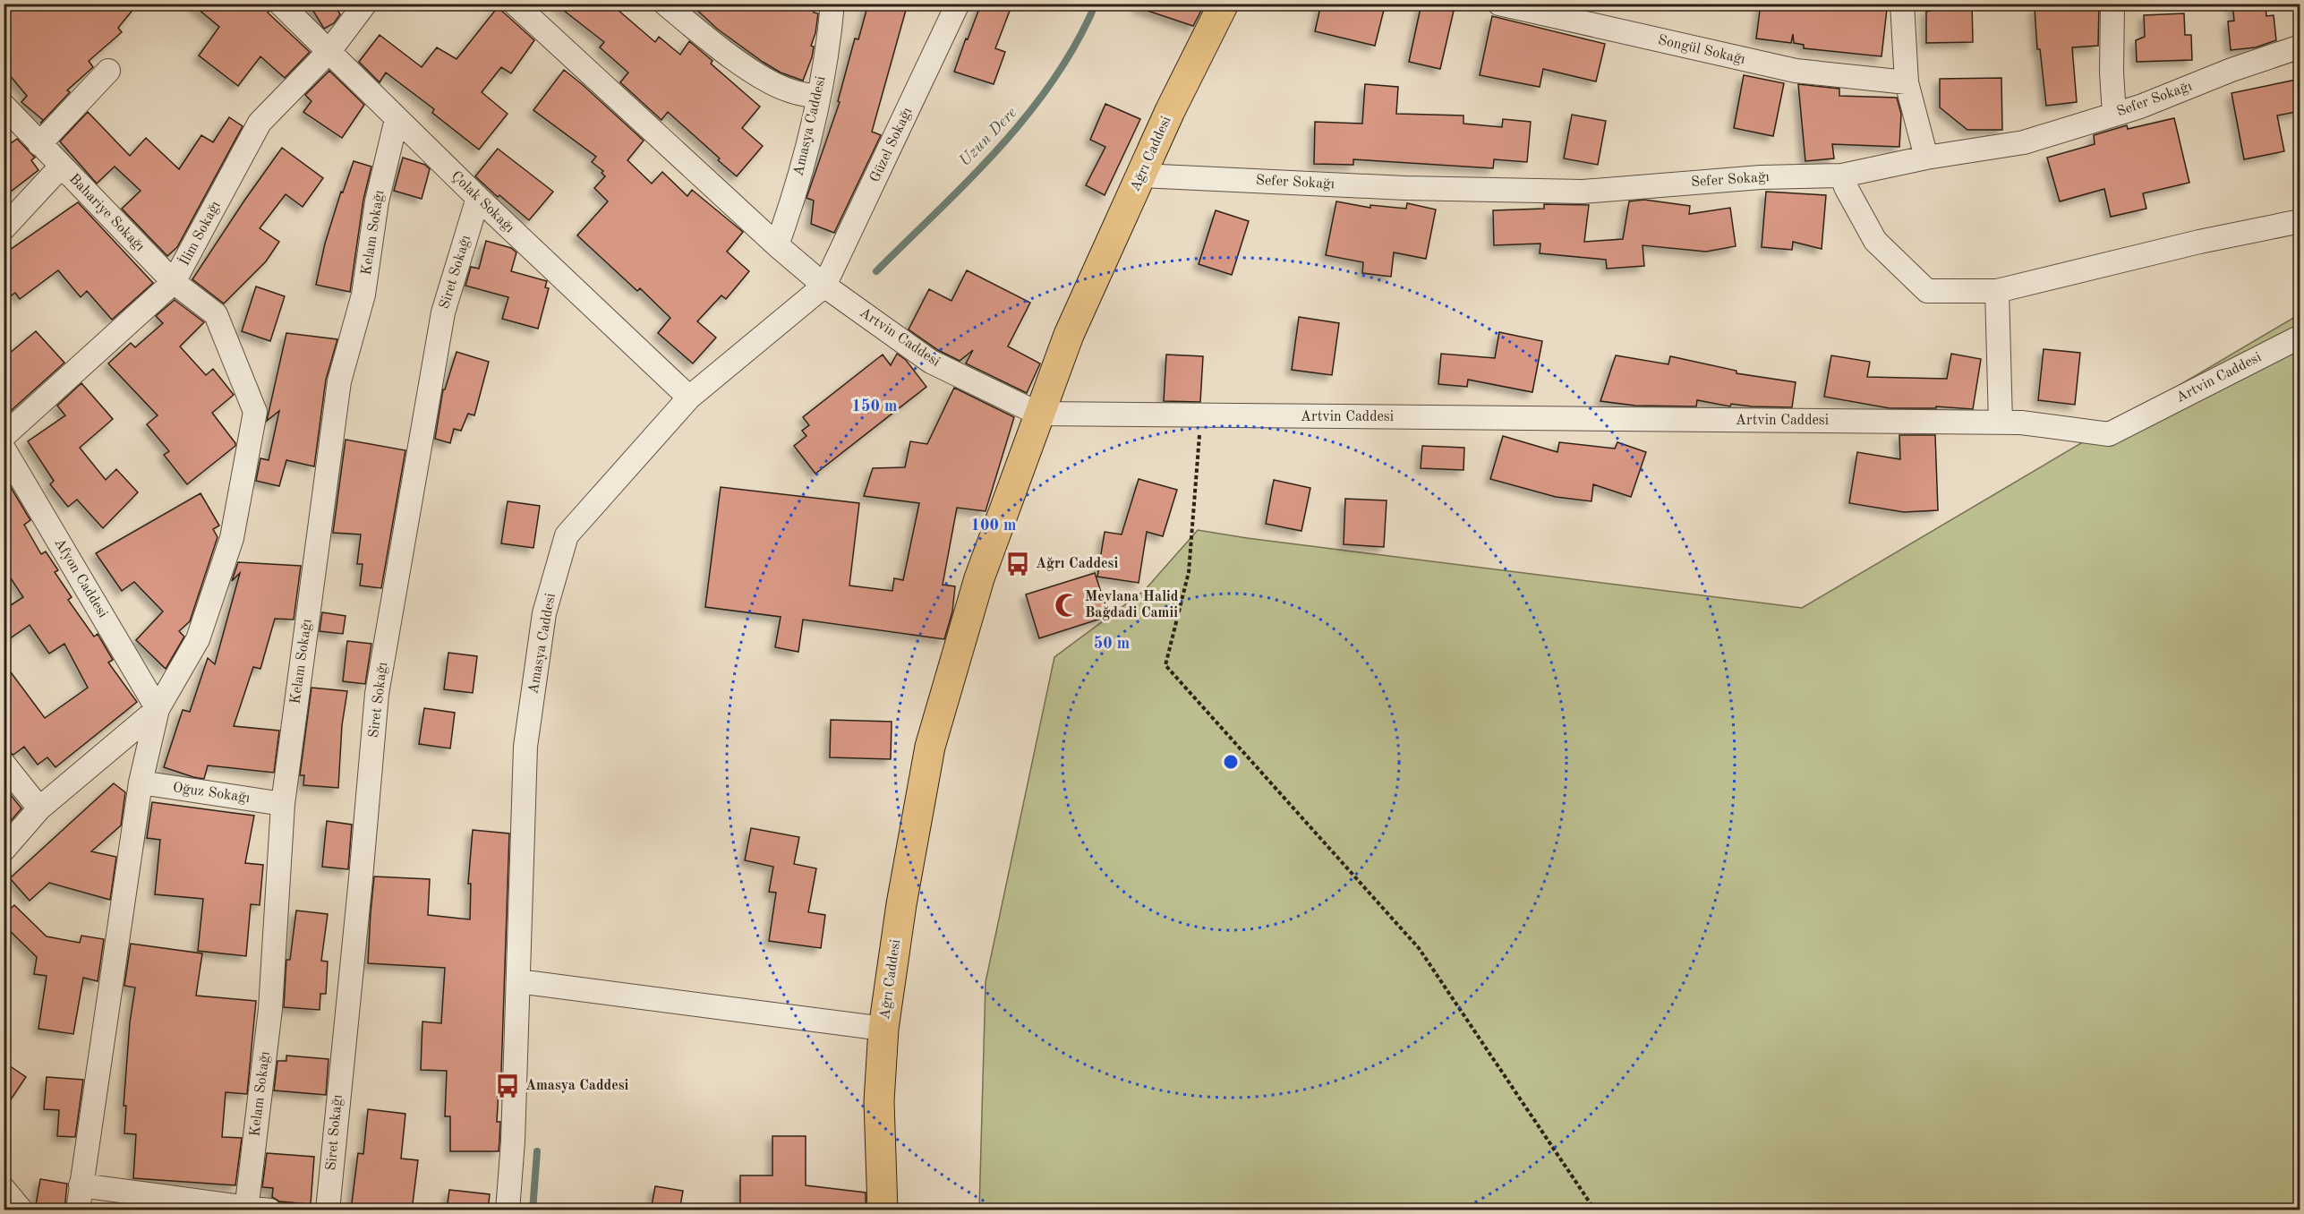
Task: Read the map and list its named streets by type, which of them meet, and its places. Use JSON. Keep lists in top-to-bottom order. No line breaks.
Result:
{"streets":{"main road":["Ağrı Caddesi"],"street":["Songül Sokağı","Sefer Sokağı","Amasya Caddesi","Güzel Sokağı","Çolak Sokağı","Bahariye Sokağı","Kelam Sokağı","İlim Sokağı","Siret Sokağı","Artvin Caddesi","Afyon Caddesi","Oğuz Sokağı"]},"crossings":[["Sefer Sokağı","Ağrı Caddesi"],["Amasya Caddesi","Güzel Sokağı"],["Amasya Caddesi","Çolak Sokağı"],["Amasya Caddesi","Artvin Caddesi"],["Güzel Sokağı","Artvin Caddesi"],["Ağrı Caddesi","Artvin Caddesi"],["Çolak Sokağı","Kelam Sokağı"],["Çolak Sokağı","İlim Sokağı"],["Çolak Sokağı","Siret Sokağı"],["Bahariye Sokağı","İlim Sokağı"],["Bahariye Sokağı","Afyon Caddesi"],["Kelam Sokağı","Oğuz Sokağı"]],"water":["Uzun Dere"],"places":{"bus stop":["Ağrı Caddesi","Amasya Caddesi"],"mosque":["Mevlana Halid Bağdadi Camii"]},"rings":["150 m","100 m","50 m"]}
